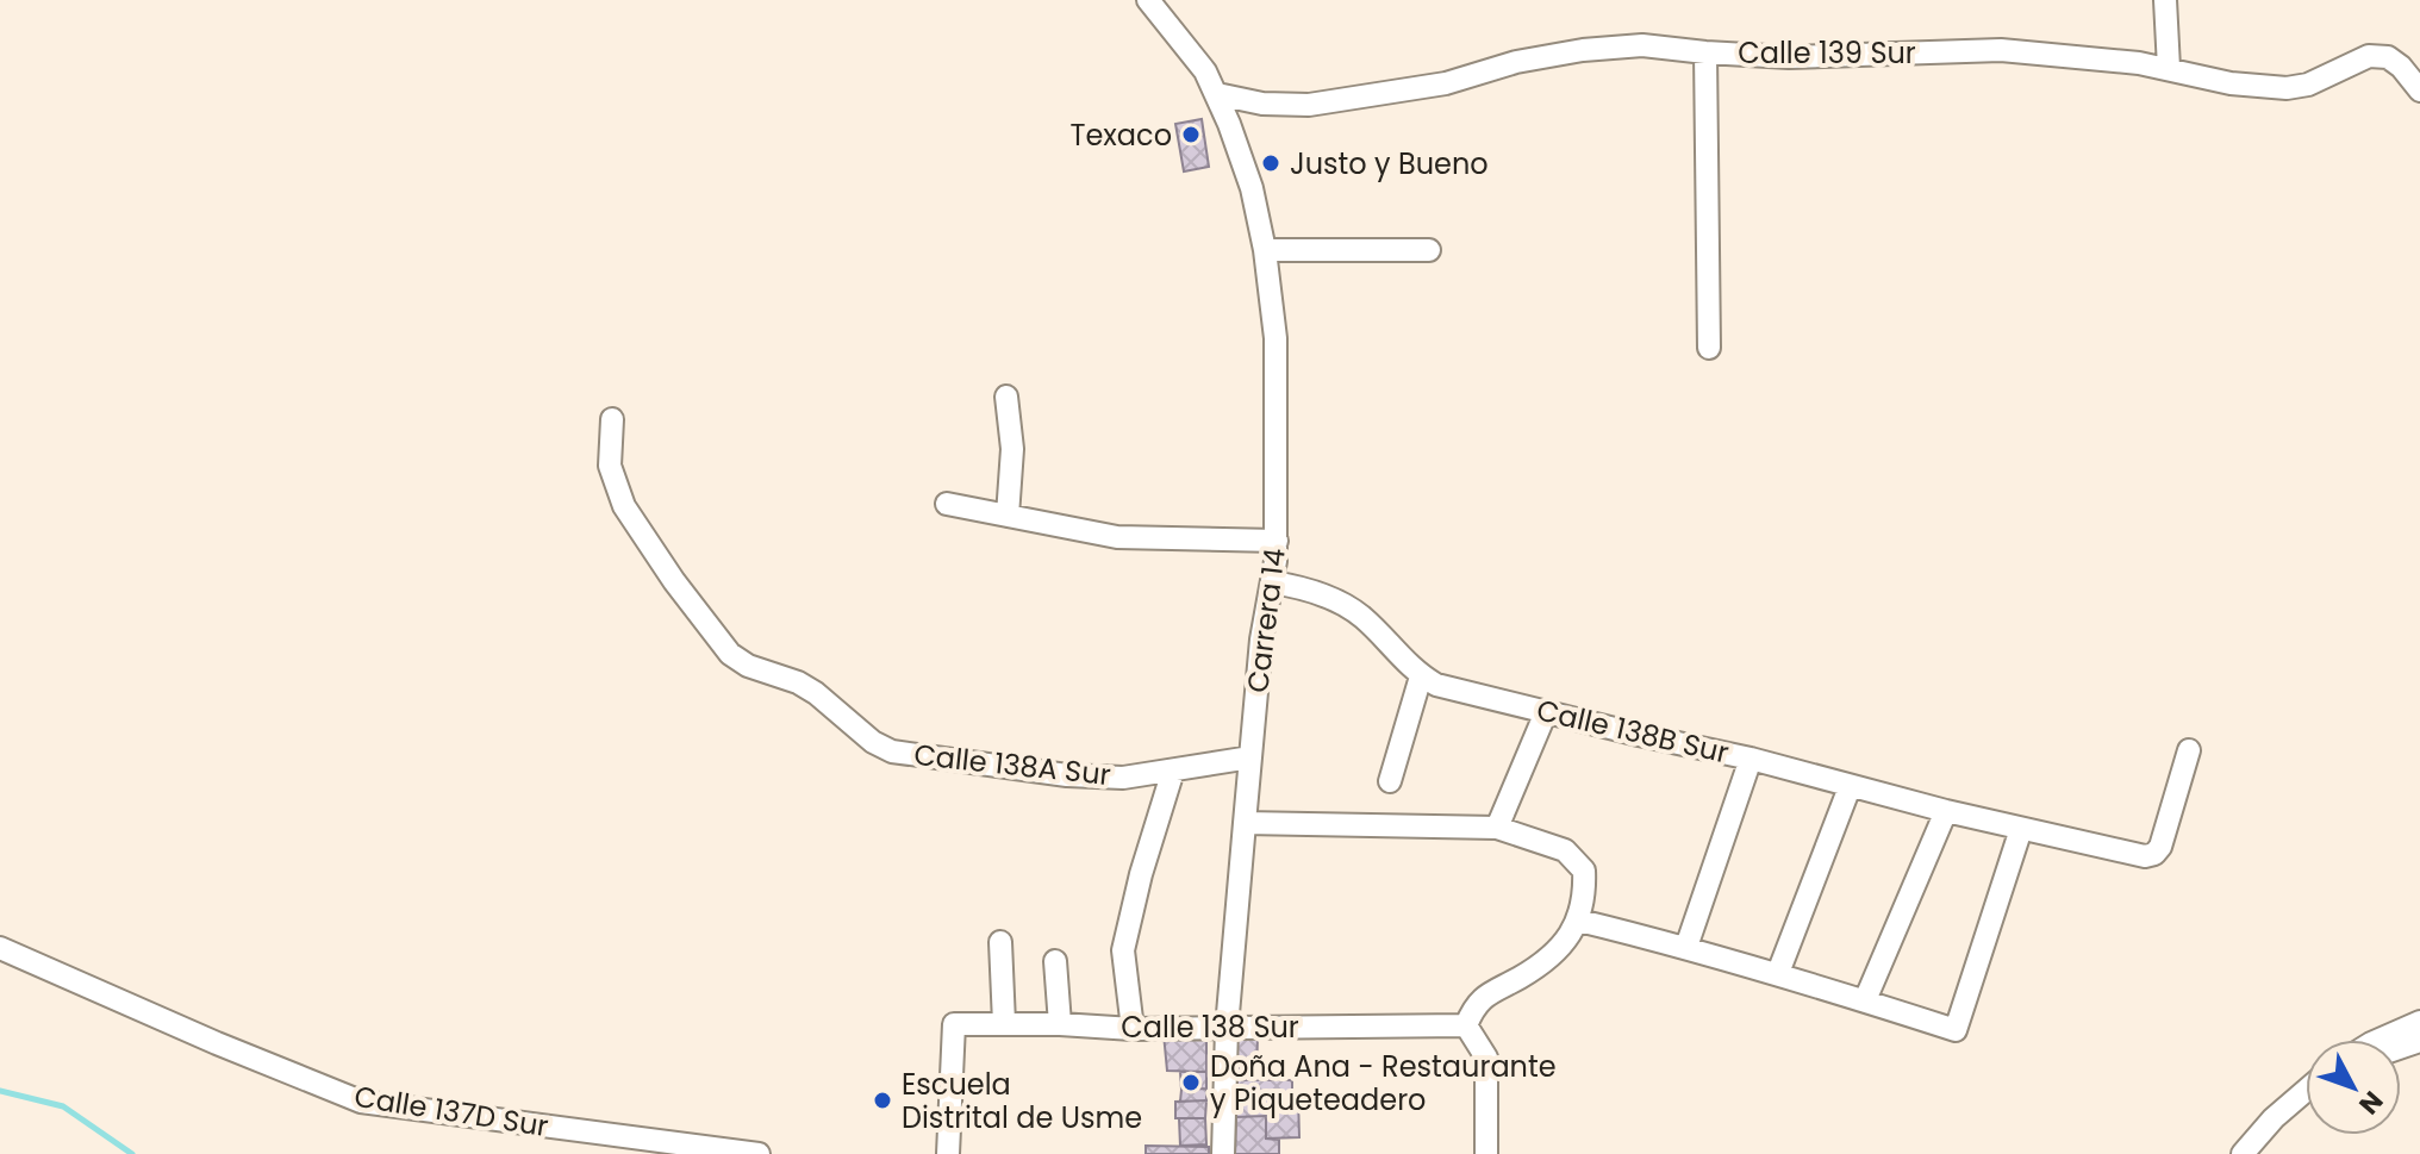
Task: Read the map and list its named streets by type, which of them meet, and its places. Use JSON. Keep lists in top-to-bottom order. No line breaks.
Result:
{"streets":{"street":["Calle 139 Sur","Carrera 14","Calle 138B Sur","Calle 138A Sur","Calle 138 Sur","Calle 137D Sur"]},"crossings":[["Calle 139 Sur","Carrera 14"],["Carrera 14","Calle 138B Sur"],["Carrera 14","Calle 138A Sur"],["Carrera 14","Calle 138 Sur"]],"places":["Texaco","Justo y Bueno","Doña Ana - Restaurante y Piqueteadero","Escuela Distrital de Usme"],"north":"bottom right"}
